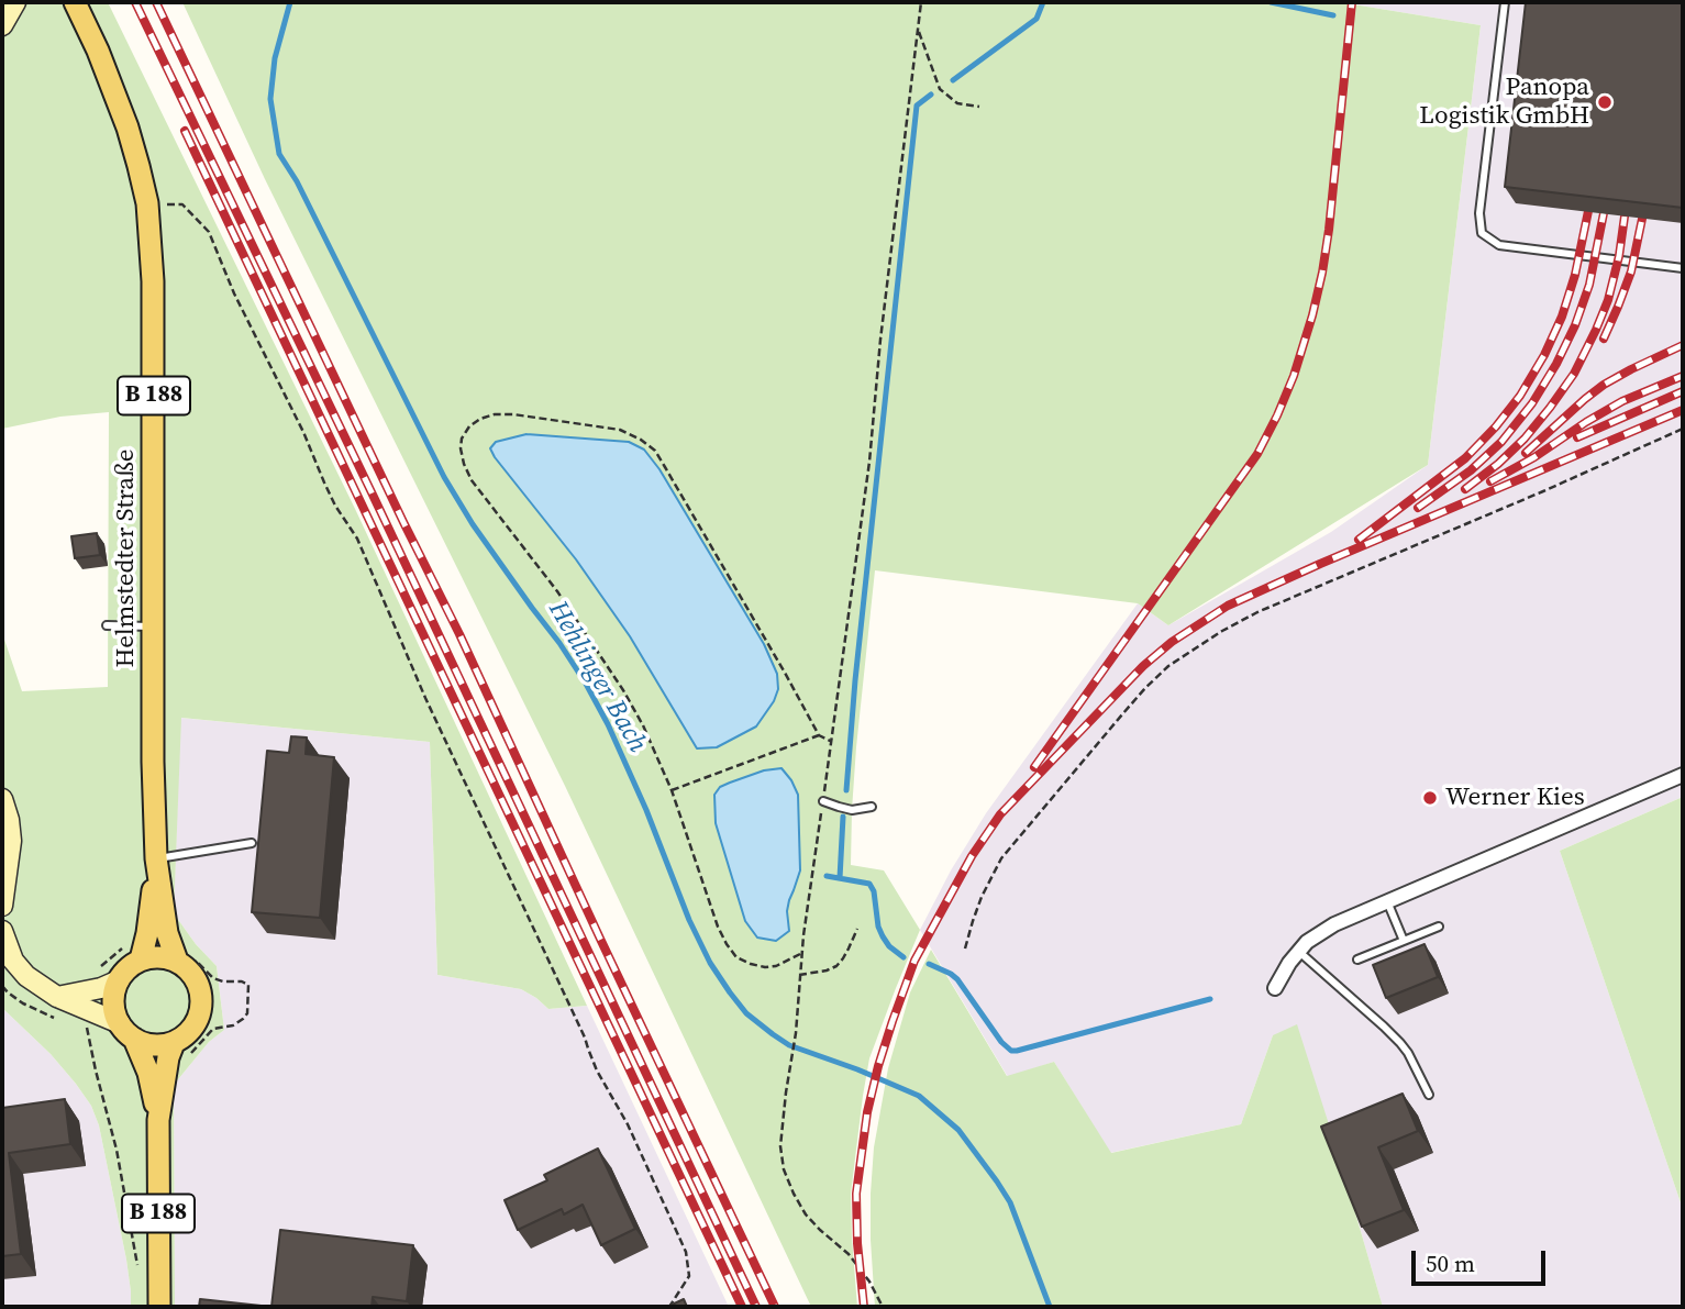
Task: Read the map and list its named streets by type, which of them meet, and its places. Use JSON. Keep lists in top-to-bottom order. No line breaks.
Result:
{"streets":{"main road":["B 188","Helmstedter Straße"]},"crossings":[["B 188","Helmstedter Straße"]],"water":["Hehlinger Bach"],"places":["Panopa Logistik GmbH","Werner Kies"],"scale_bar":"50 m"}
